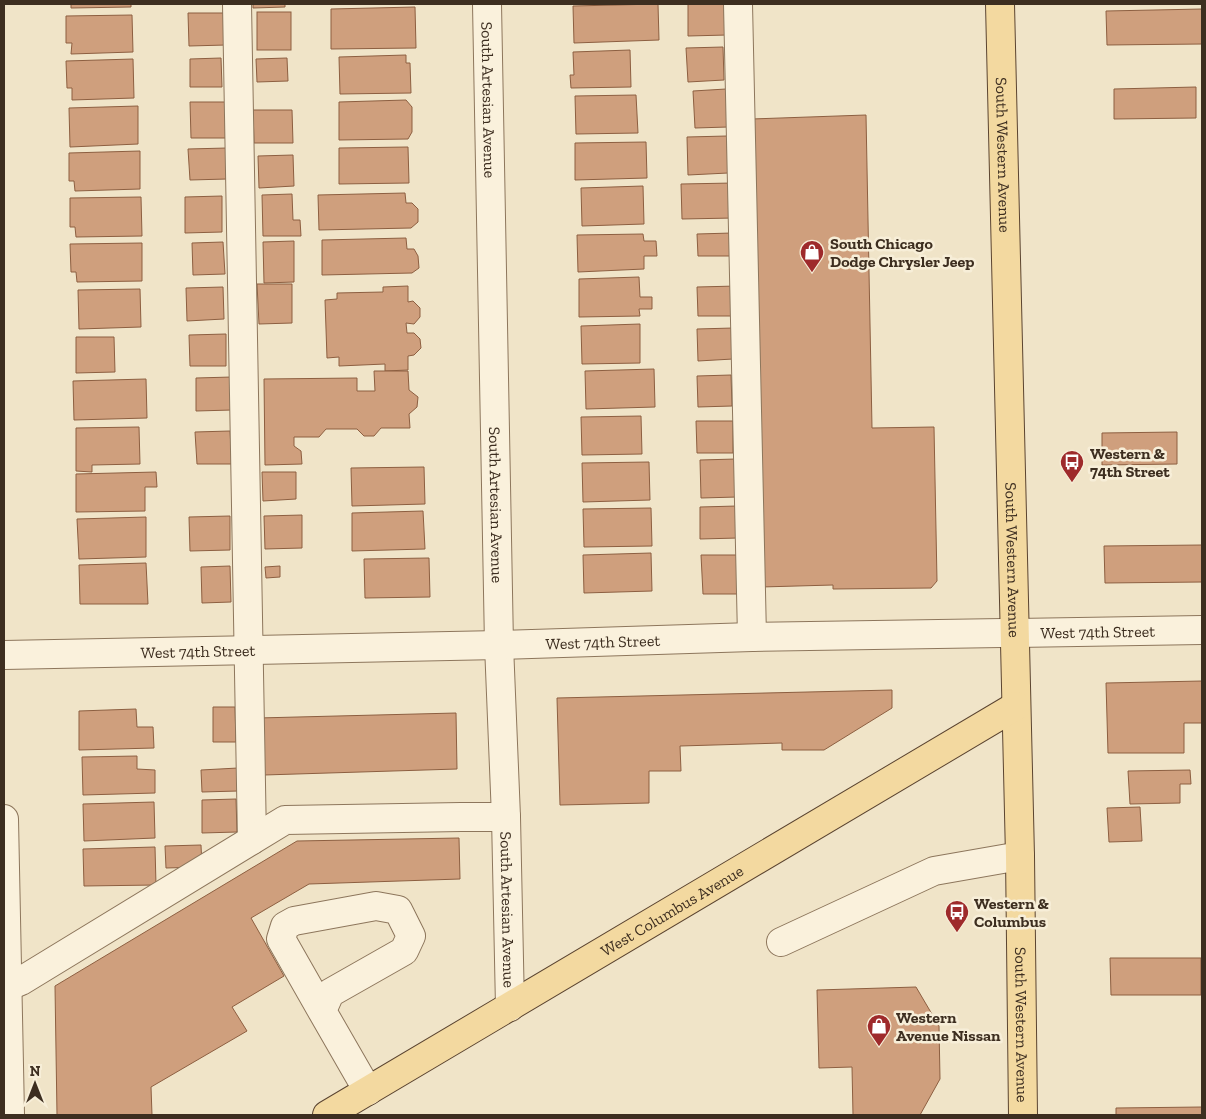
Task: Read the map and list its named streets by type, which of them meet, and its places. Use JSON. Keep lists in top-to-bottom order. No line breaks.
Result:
{"streets":{"main road":["South Western Avenue","West Columbus Avenue"],"street":["South Artesian Avenue","West 74th Street"]},"crossings":[["South Artesian Avenue","West 74th Street"],["South Artesian Avenue","West Columbus Avenue"],["South Western Avenue","West 74th Street"],["South Western Avenue","West Columbus Avenue"]],"places":{"shop":["South Chicago Dodge Chrysler Jeep","Western Avenue Nissan"],"bus stop":["Western & 74th Street","Western & Columbus"]},"north":"top"}
